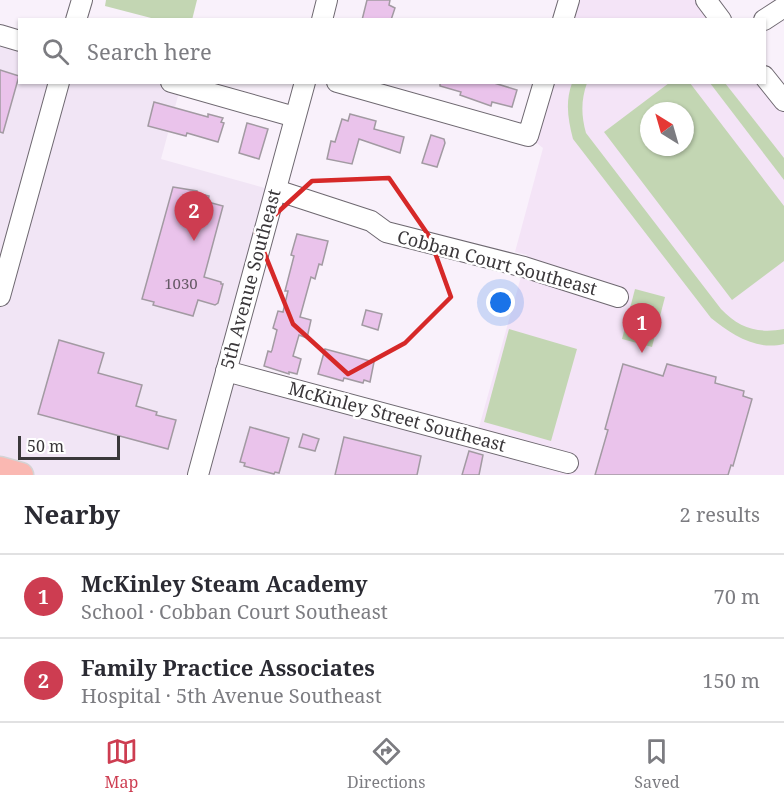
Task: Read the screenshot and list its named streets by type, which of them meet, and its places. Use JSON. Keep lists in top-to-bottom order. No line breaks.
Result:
{"streets":{"street":["Cobban Court Southeast","5th Avenue Southeast","McKinley Street Southeast"]},"crossings":[["Cobban Court Southeast","5th Avenue Southeast"],["5th Avenue Southeast","McKinley Street Southeast"]],"house_numbers":["1030"],"scale_bar":"50 m","north":"top left","page":{"search":"Search here","pins":["2","1"],"scale":"50 m","heading":["Nearby","2 results"],"list":[{"mark":"1","name":"McKinley Steam Academy","note":"School · Cobban Court Southeast","value":"70 m"},{"mark":"2","name":"Family Practice Associates","note":"Hospital · 5th Avenue Southeast","value":"150 m"}],"nav":["Map","Directions","Saved"]}}
